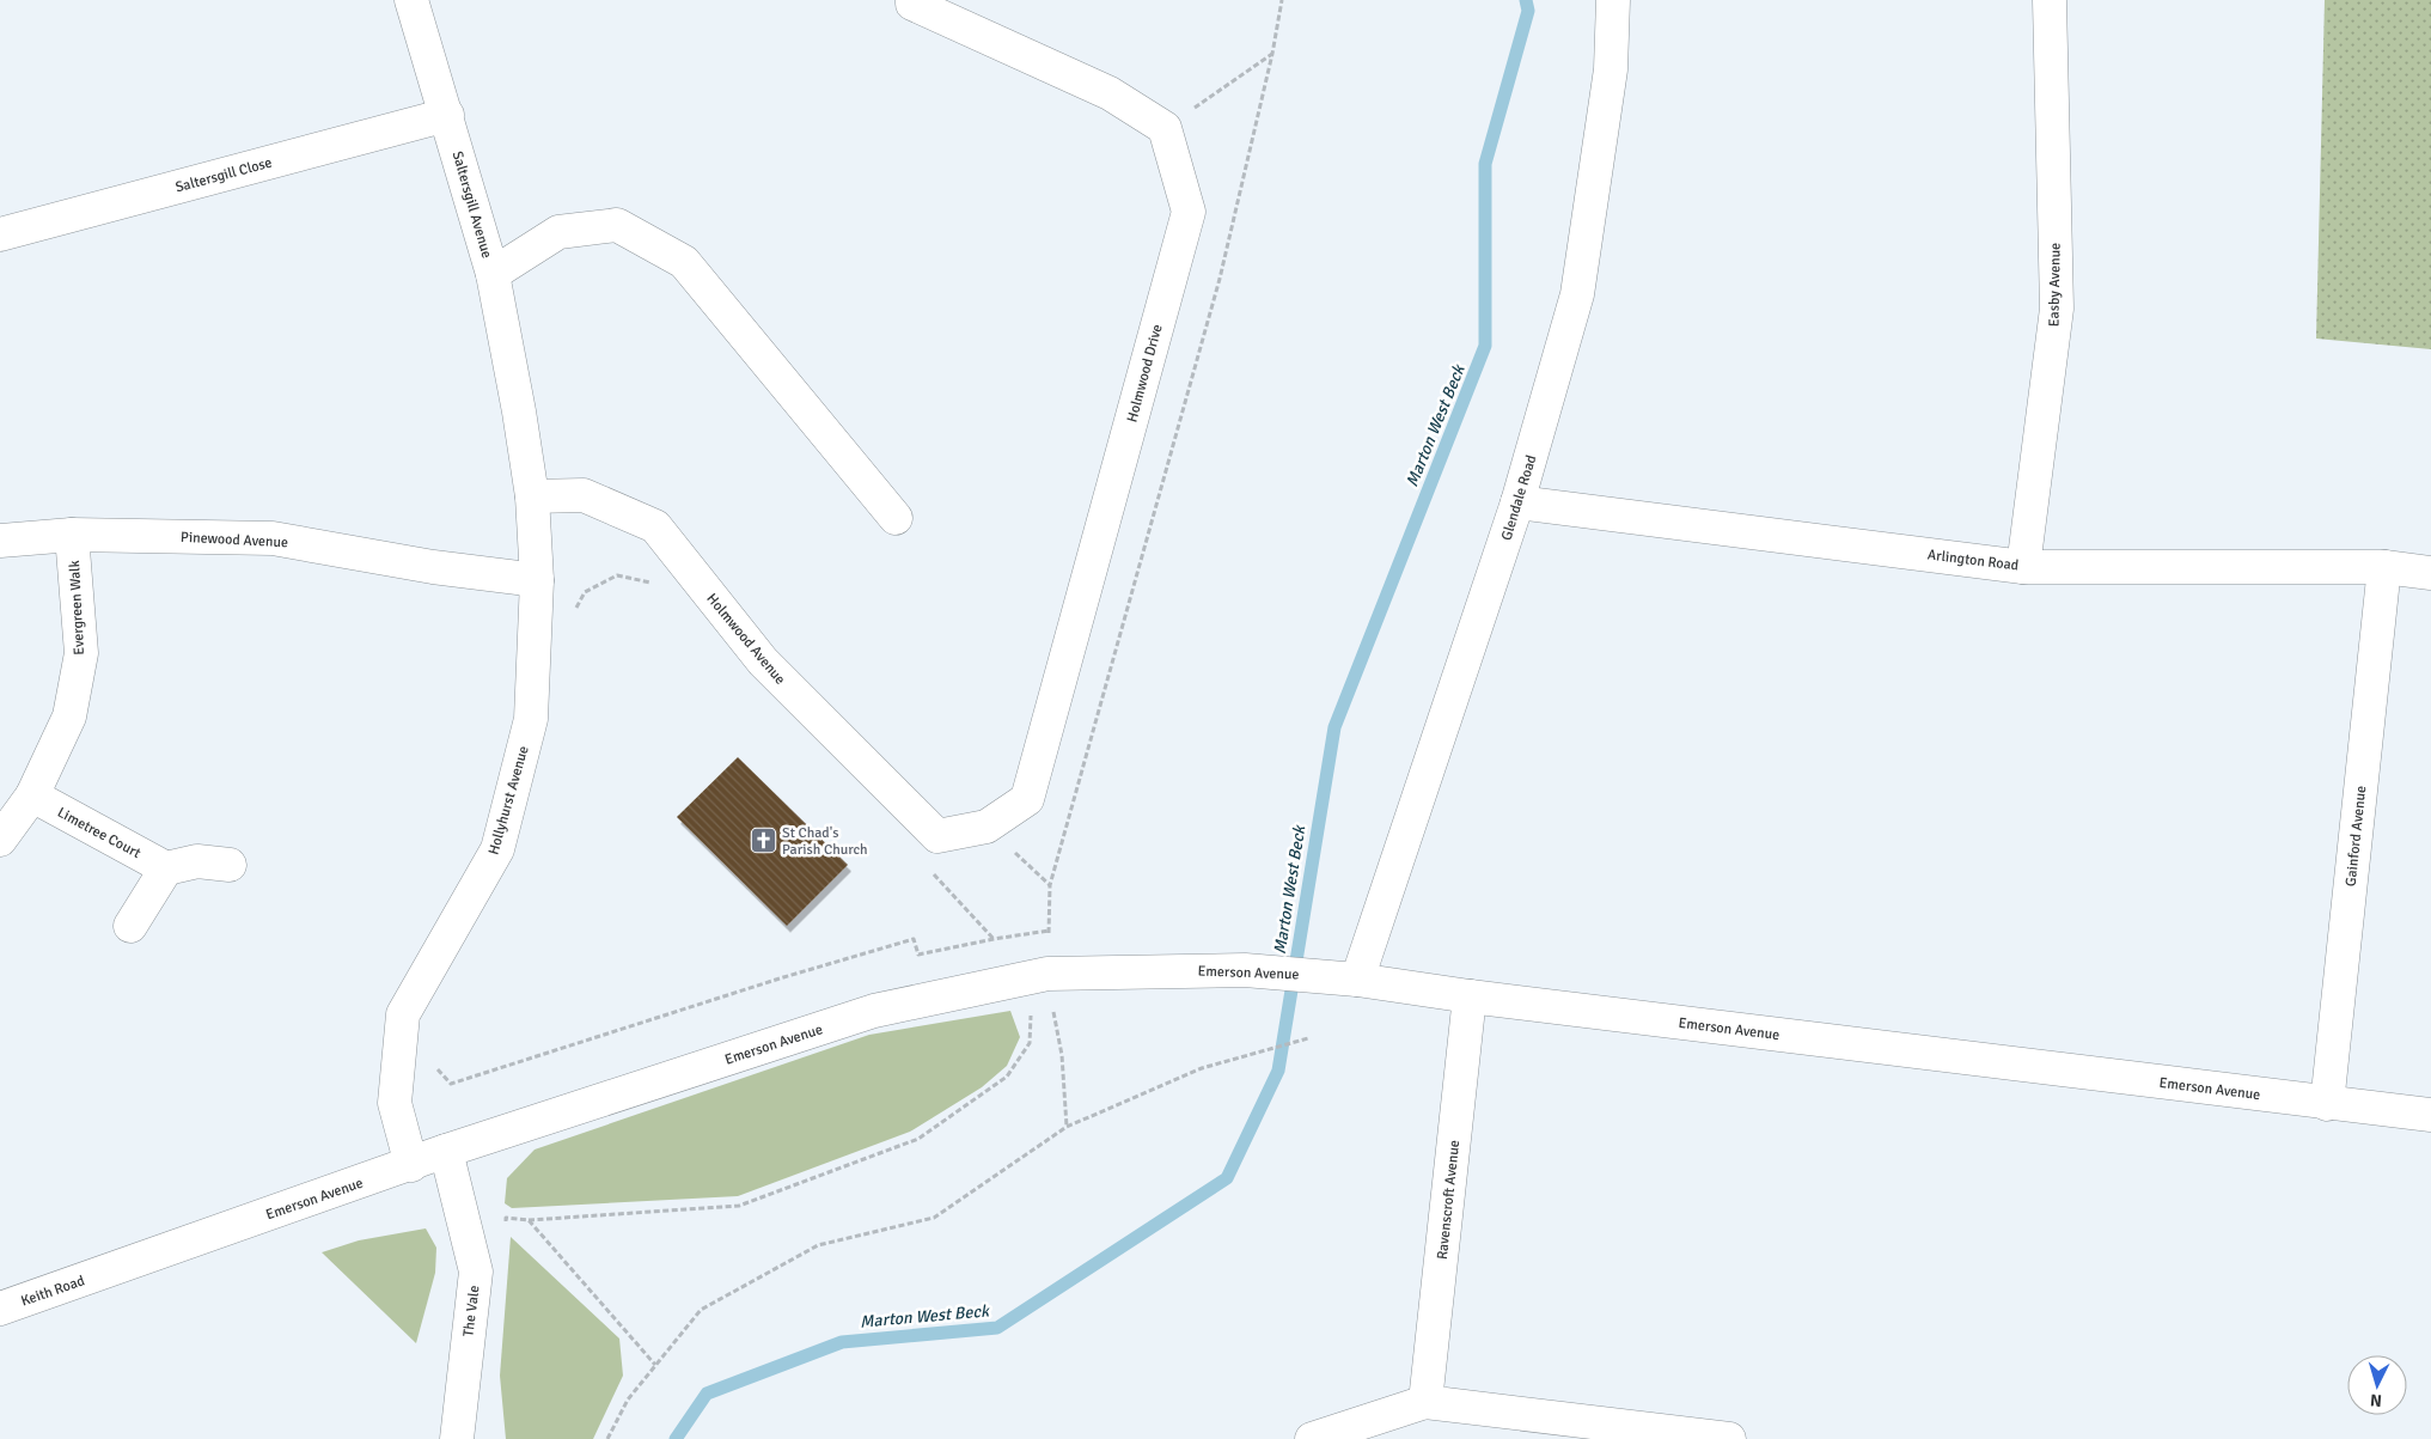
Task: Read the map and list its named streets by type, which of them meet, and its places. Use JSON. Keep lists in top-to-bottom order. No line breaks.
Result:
{"streets":{"street":["Saltersgill Close","Saltersgill Avenue","Easby Avenue","Holmwood Drive","Glendale Road","Pinewood Avenue","Arlington Road","Evergreen Walk","Holmwood Avenue","Hollyhurst Avenue","Limetree Court","Gainford Avenue","Emerson Avenue","Ravenscroft Avenue","Keith Road","The Vale"]},"crossings":[["Saltersgill Close","Saltersgill Avenue"],["Saltersgill Avenue","Hollyhurst Avenue"],["Easby Avenue","Arlington Road"],["Holmwood Drive","Holmwood Avenue"],["Glendale Road","Arlington Road"],["Glendale Road","Emerson Avenue"],["Pinewood Avenue","Evergreen Walk"],["Pinewood Avenue","Hollyhurst Avenue"],["Arlington Road","Gainford Avenue"],["Evergreen Walk","Limetree Court"],["Holmwood Avenue","Hollyhurst Avenue"],["Hollyhurst Avenue","Emerson Avenue"],["Gainford Avenue","Emerson Avenue"],["Emerson Avenue","Ravenscroft Avenue"],["Emerson Avenue","Keith Road"],["Emerson Avenue","The Vale"]],"water":["Marton West Beck"],"places":{"church":["St Chad's Parish Church"]},"north":"bottom"}
